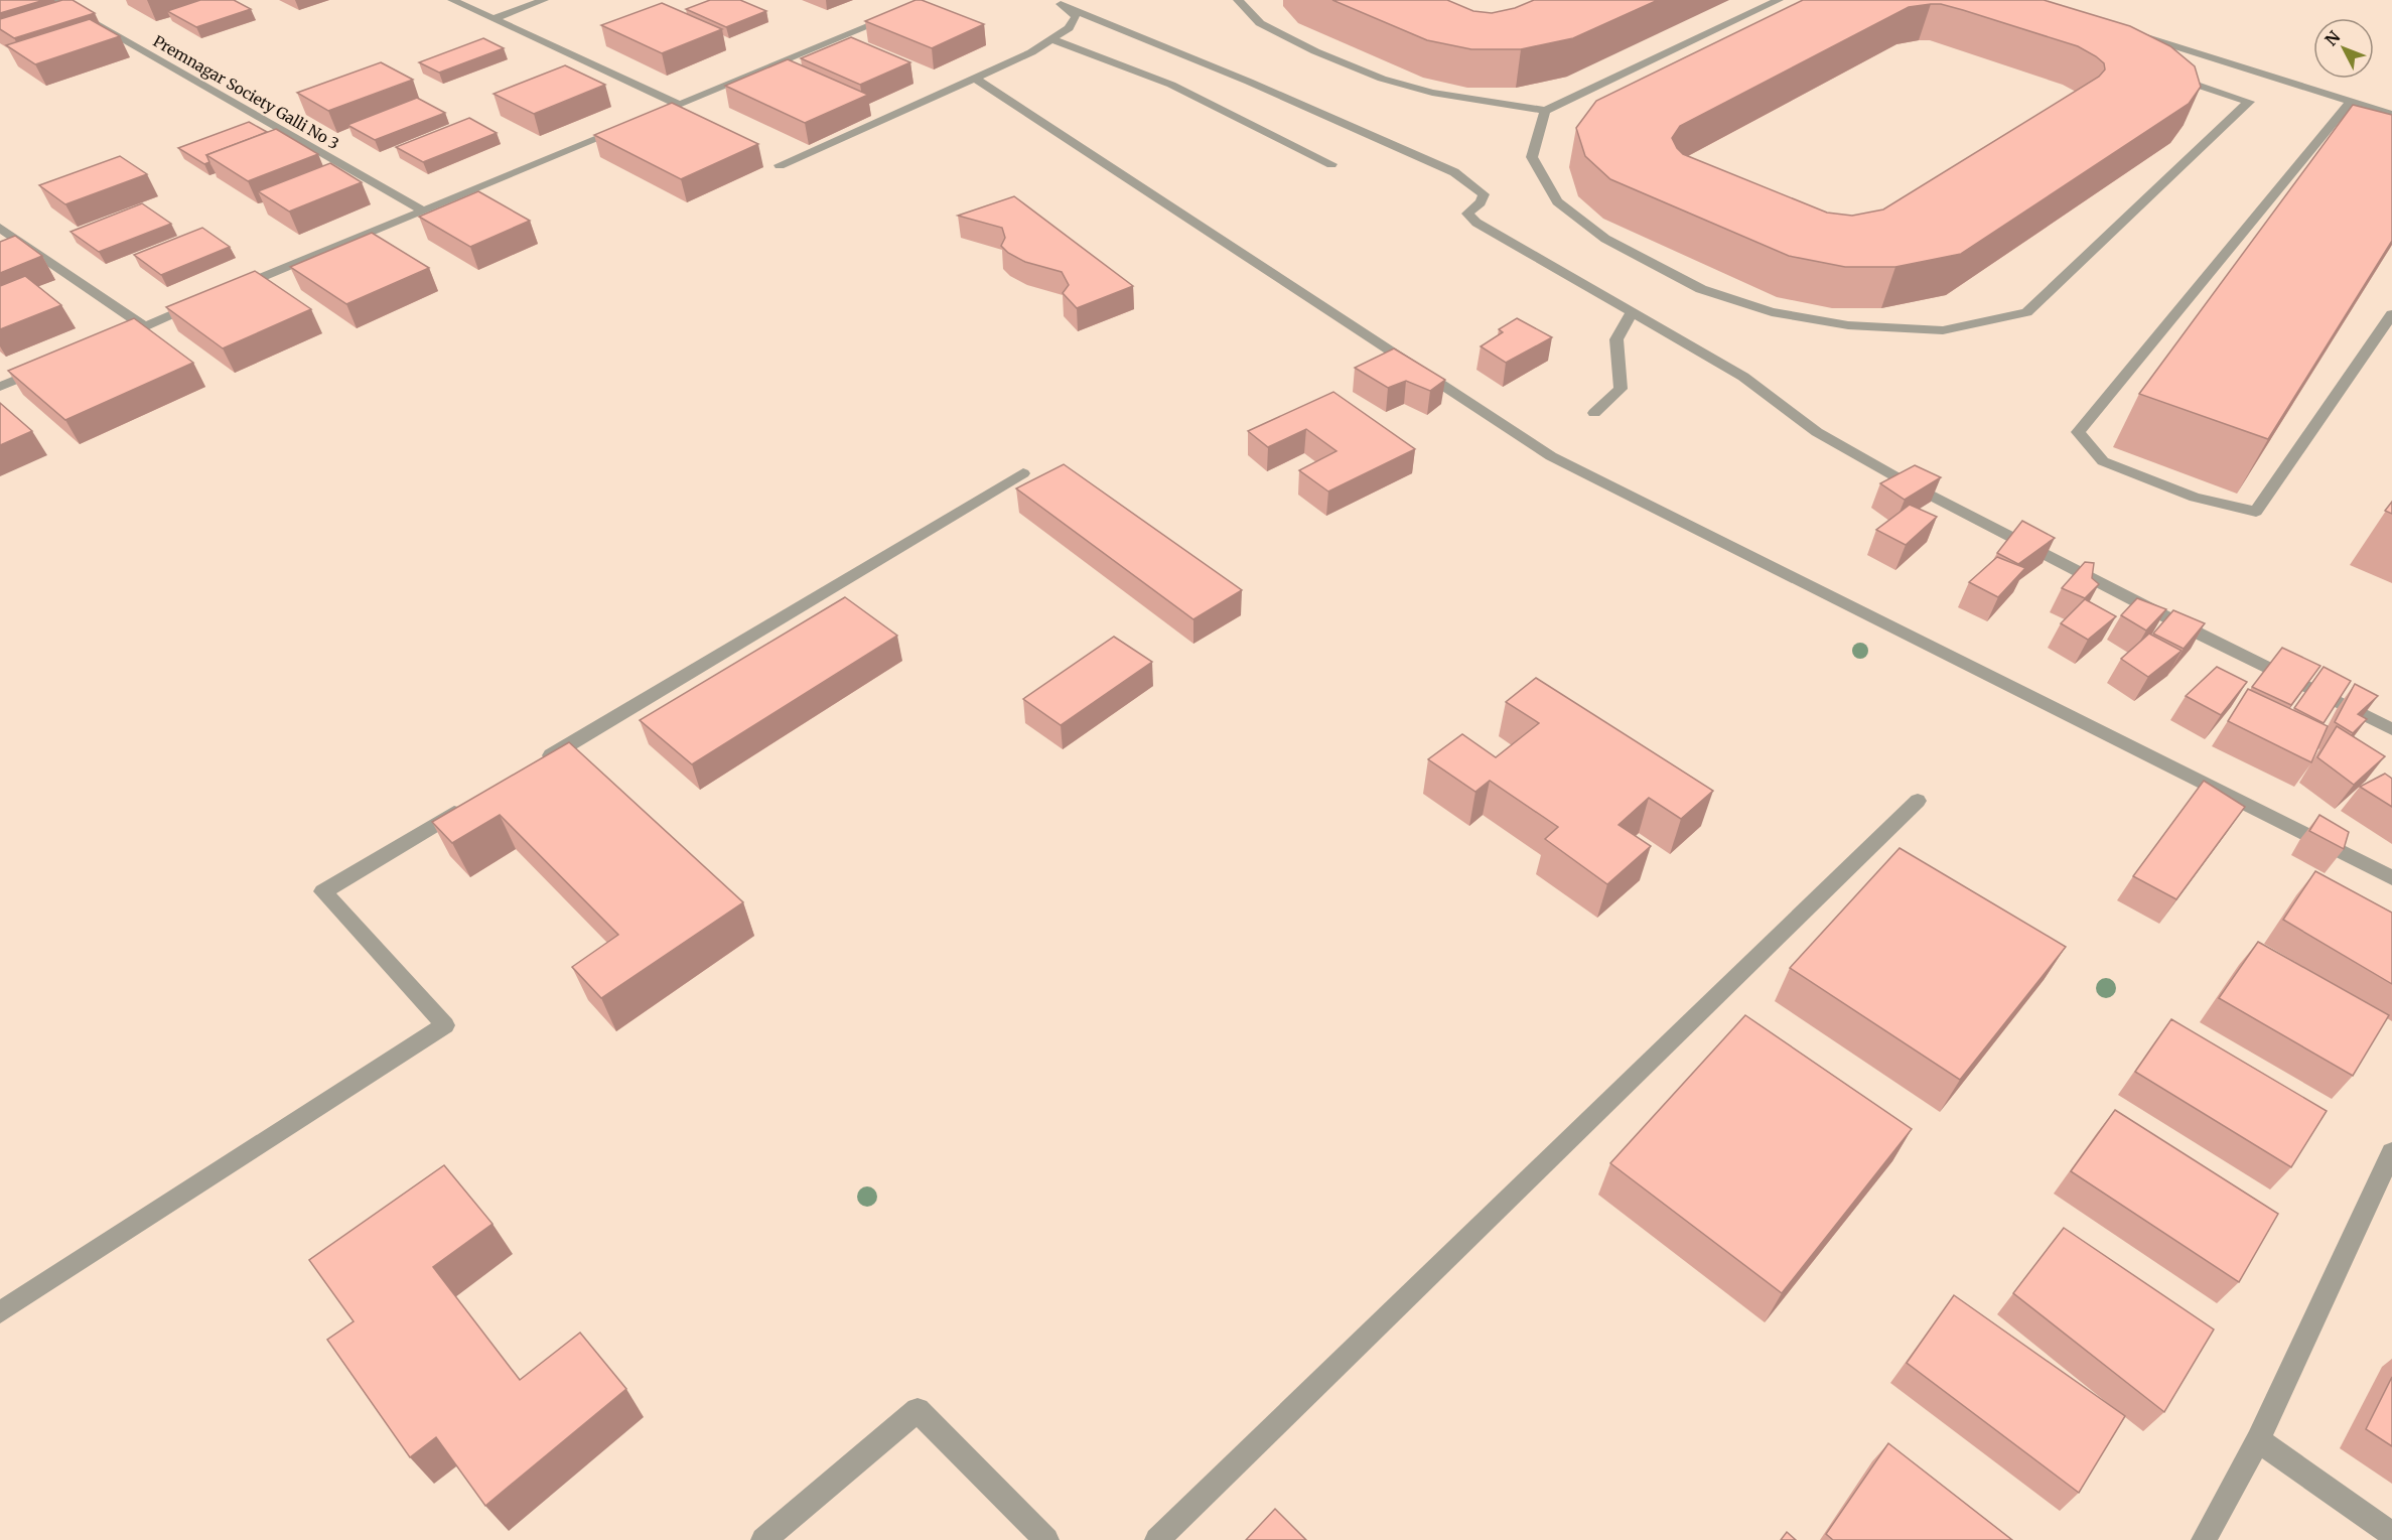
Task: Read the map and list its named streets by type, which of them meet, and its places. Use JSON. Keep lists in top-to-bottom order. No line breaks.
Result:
{"streets":{"street":["Premnagar Society Galli No 3"]},"north":"top left"}
